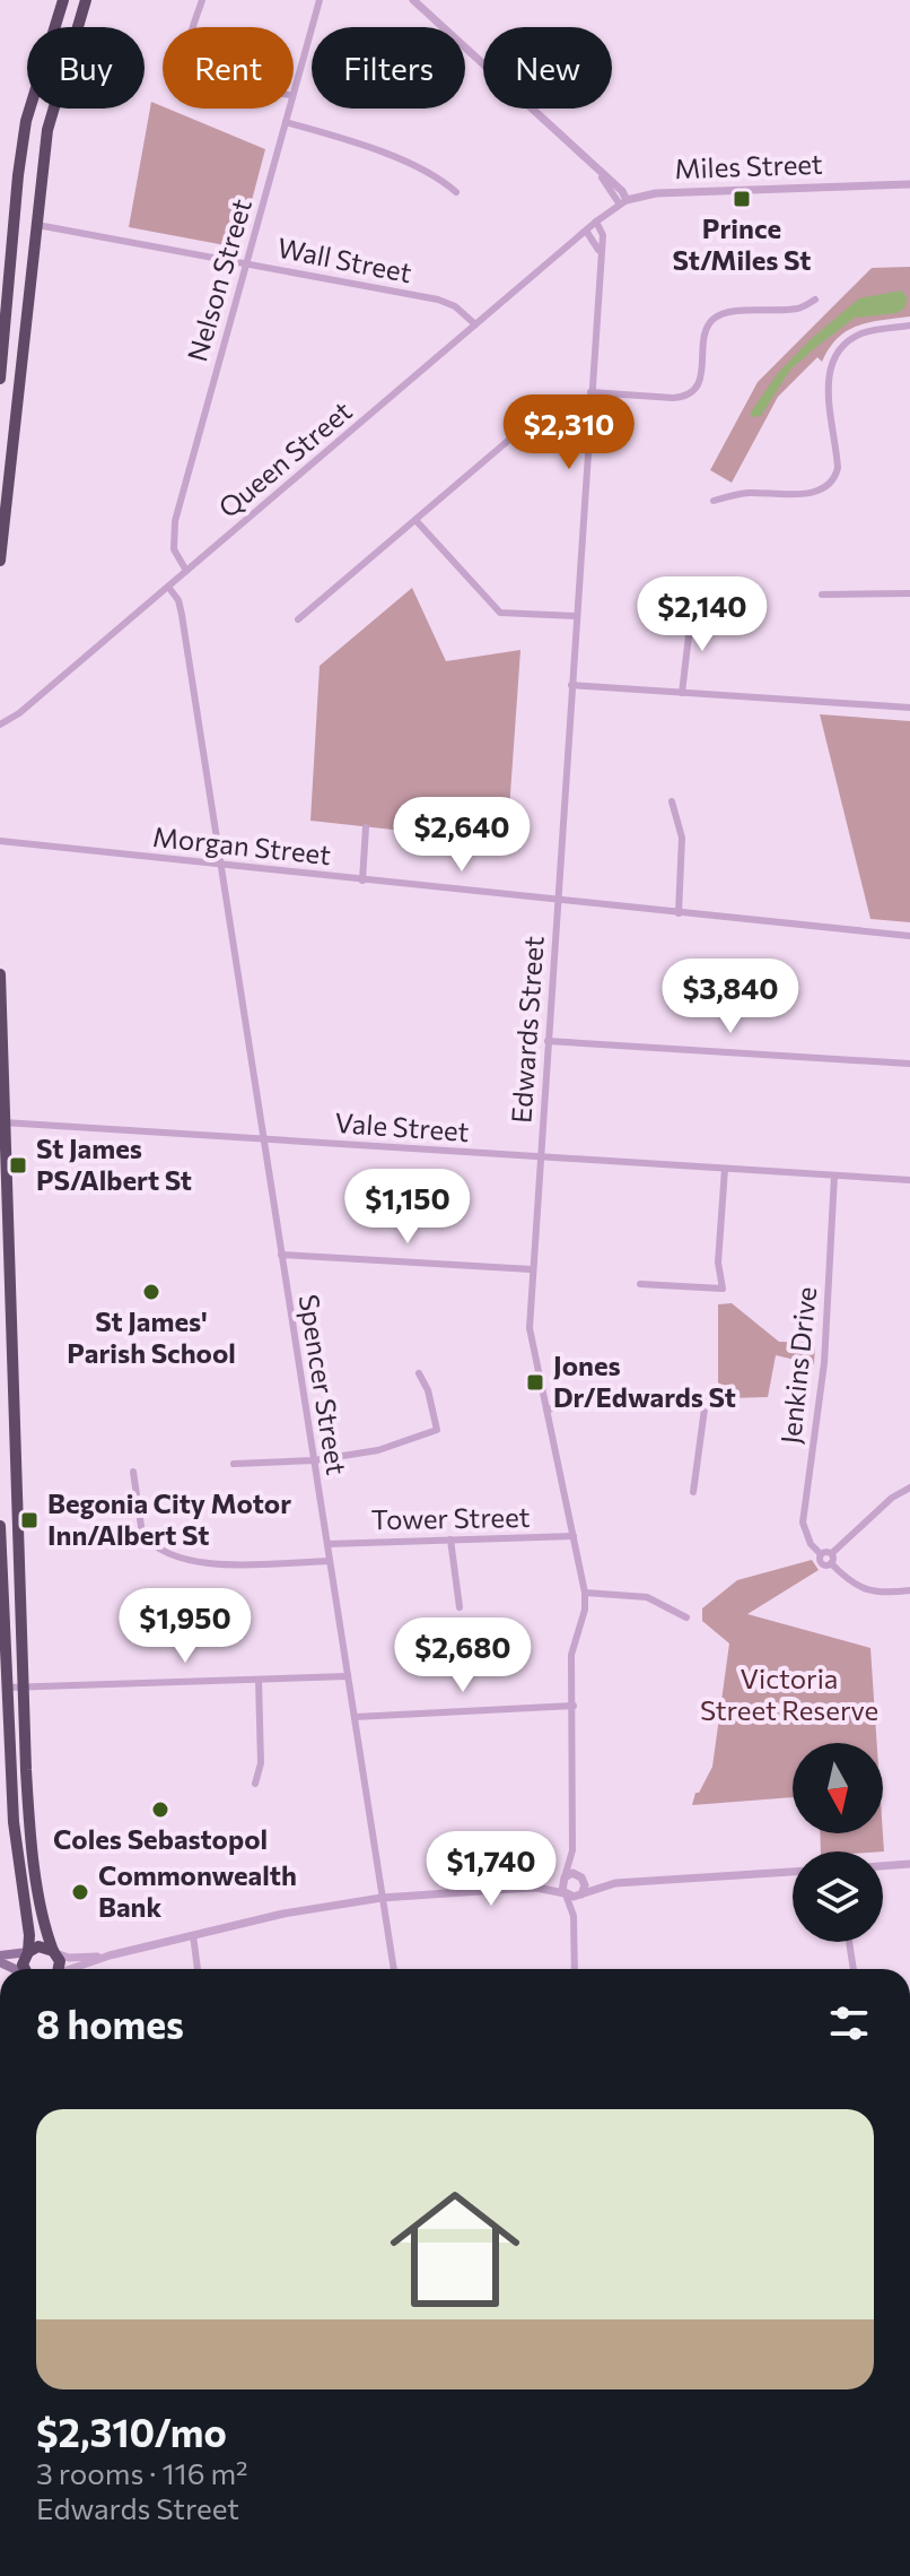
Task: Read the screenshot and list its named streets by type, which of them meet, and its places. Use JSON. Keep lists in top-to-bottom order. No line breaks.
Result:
{"streets":{"street":["Miles Street","Wall Street","Nelson Street","Queen Street","Morgan Street","Edwards Street","Vale Street","Jenkins Drive","Spencer Street","Tower Street"]},"crossings":[["Miles Street","Queen Street"],["Miles Street","Edwards Street"],["Wall Street","Nelson Street"],["Wall Street","Queen Street"],["Nelson Street","Queen Street"],["Queen Street","Edwards Street"],["Queen Street","Spencer Street"],["Morgan Street","Edwards Street"],["Morgan Street","Spencer Street"],["Edwards Street","Vale Street"],["Edwards Street","Tower Street"],["Vale Street","Jenkins Drive"],["Vale Street","Spencer Street"],["Spencer Street","Tower Street"]],"parks":["Victoria Street Reserve"],"places":{"transit":["Prince St/Miles St","St James PS/Albert St","Jones Dr/Edwards St","Begonia City Motor Inn/Albert St"],"other":["St James' Parish School","Coles Sebastopol","Commonwealth Bank"]},"north":"bottom","page":{"chip":["Buy","Rent","Filters","New"],"price":["$2,310","$2,140","$2,640","$3,840","$1,150","$1,950","$2,680","$1,740"],"heading":"8 homes","list":[{"name":"$2,310/mo","note":"3 rooms · 116 m² · Edwards Street"}]}}
